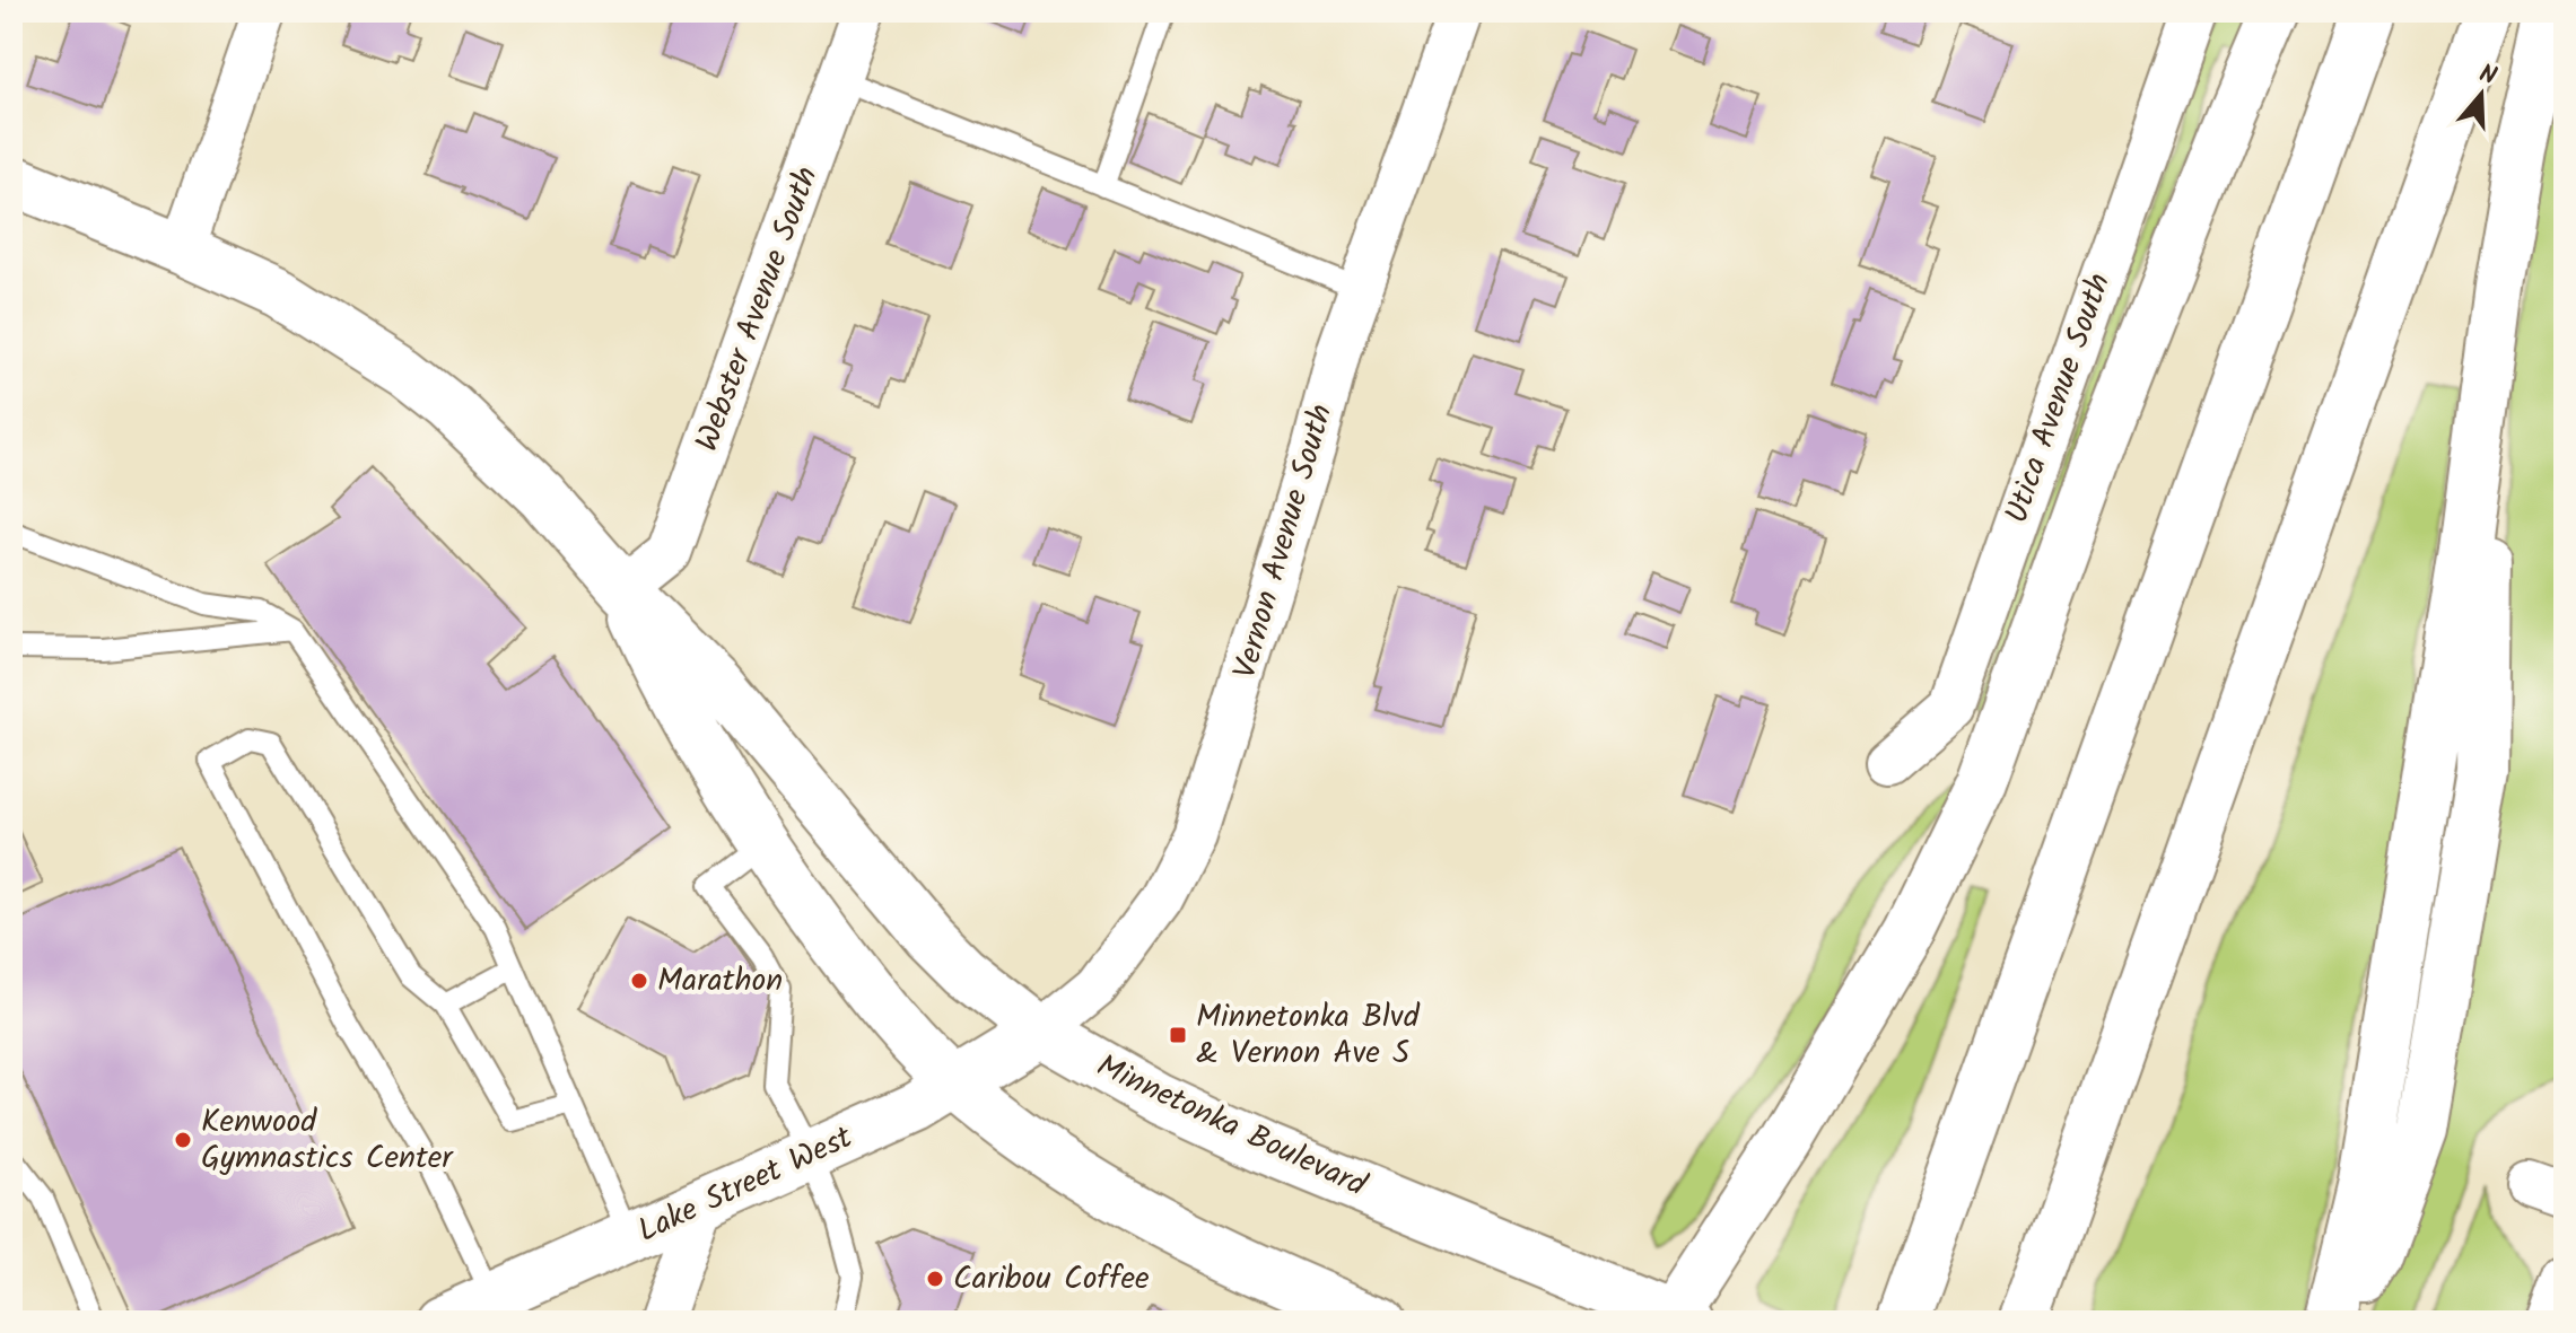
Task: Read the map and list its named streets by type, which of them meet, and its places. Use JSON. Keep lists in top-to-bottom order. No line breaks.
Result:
{"streets":{"main road":["Minnetonka Boulevard","Lake Street West"],"street":["Webster Avenue South","Utica Avenue South","Vernon Avenue South"]},"crossings":[["Webster Avenue South","Minnetonka Boulevard"],["Vernon Avenue South","Minnetonka Boulevard"],["Vernon Avenue South","Lake Street West"],["Minnetonka Boulevard","Lake Street West"]],"places":{"other":["Marathon","Kenwood Gymnastics Center","Caribou Coffee"],"transit":["Minnetonka Blvd & Vernon Ave S"]},"north":"top"}
